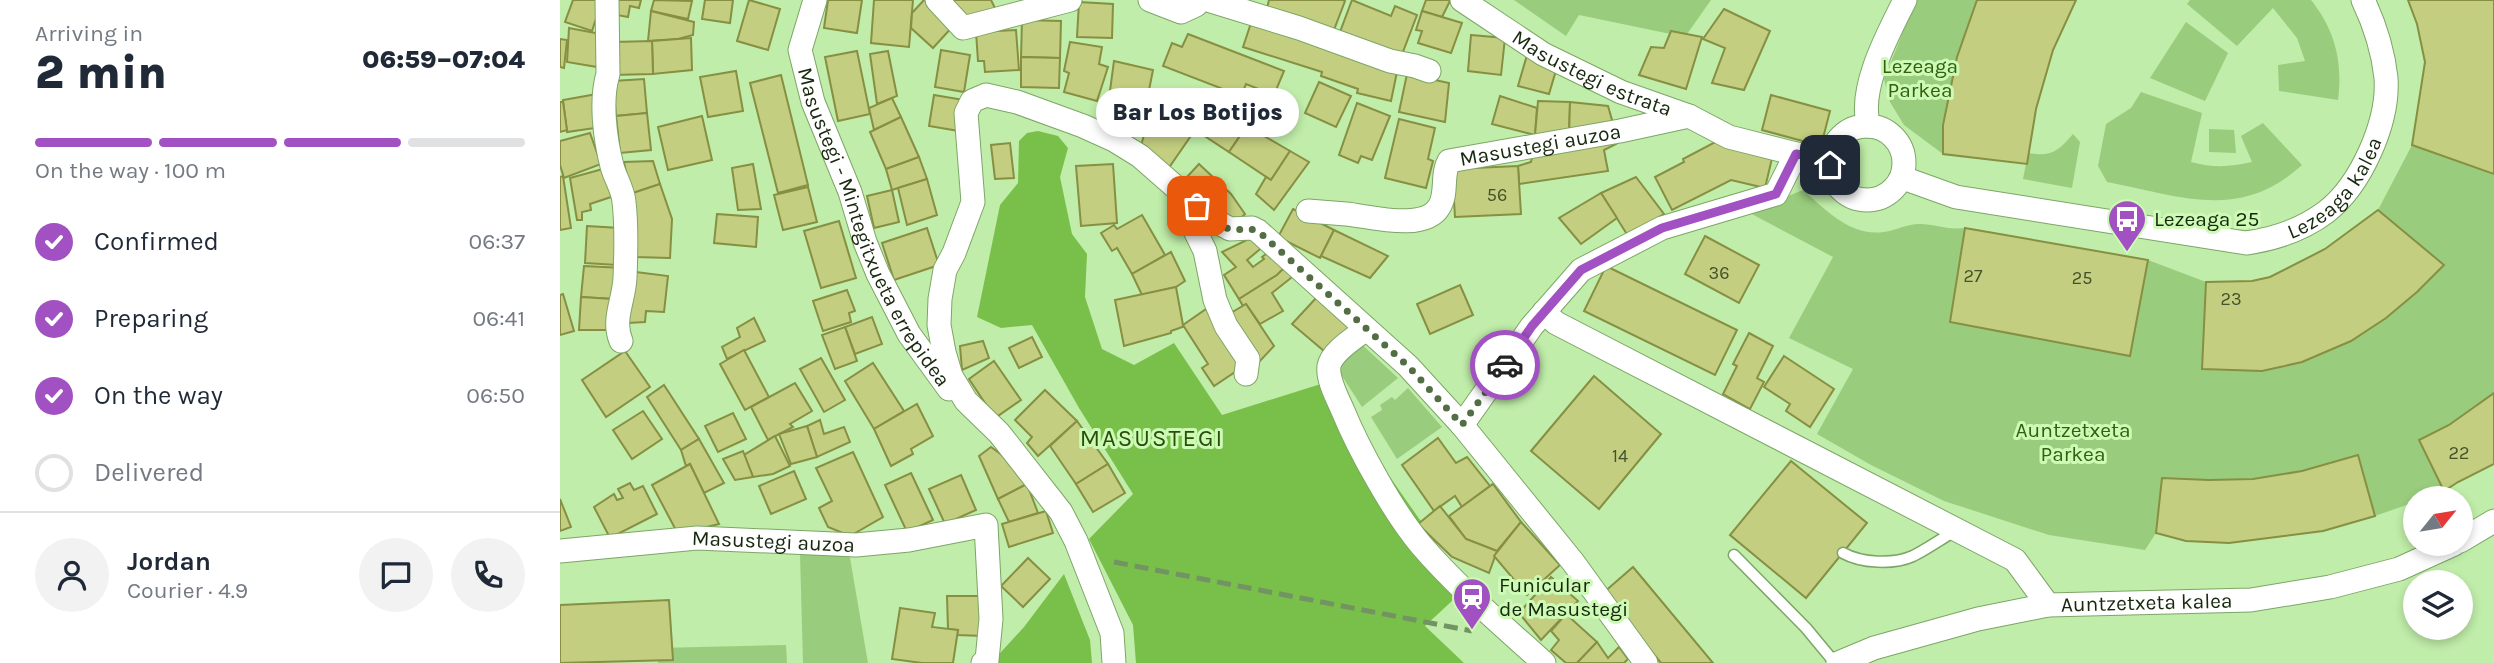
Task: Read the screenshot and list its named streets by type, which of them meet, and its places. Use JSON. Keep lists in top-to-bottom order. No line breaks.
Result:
{"streets":{"street":["Masustegi estrata","Masustegi auzoa","Lezeaga kalea","Masustegi - Mintegitxueta errepidea","Auntzetxeta kalea"]},"crossings":[["Masustegi estrata","Masustegi auzoa"]],"districts":["MASUSTEGI"],"parks":["Lezeaga Parkea","Auntzetxeta Parkea"],"places":{"other":["Bar Los Botijos"],"bus stop":["Lezeaga 25"],"station":["Funicular de Masustegi"]},"house_numbers":["56","36","27","25","23","22","14"],"north":"top right","page":{"heading":["2 min","Arriving in","06:59–07:04"],"panel":["Jordan","Courier · 4.9"],"bubble":"Bar Los Botijos","bar":"On the way · 100 m","list":[["Confirmed","06:37"],["Preparing","06:41"],["On the way","06:50"],"Delivered"]}}
